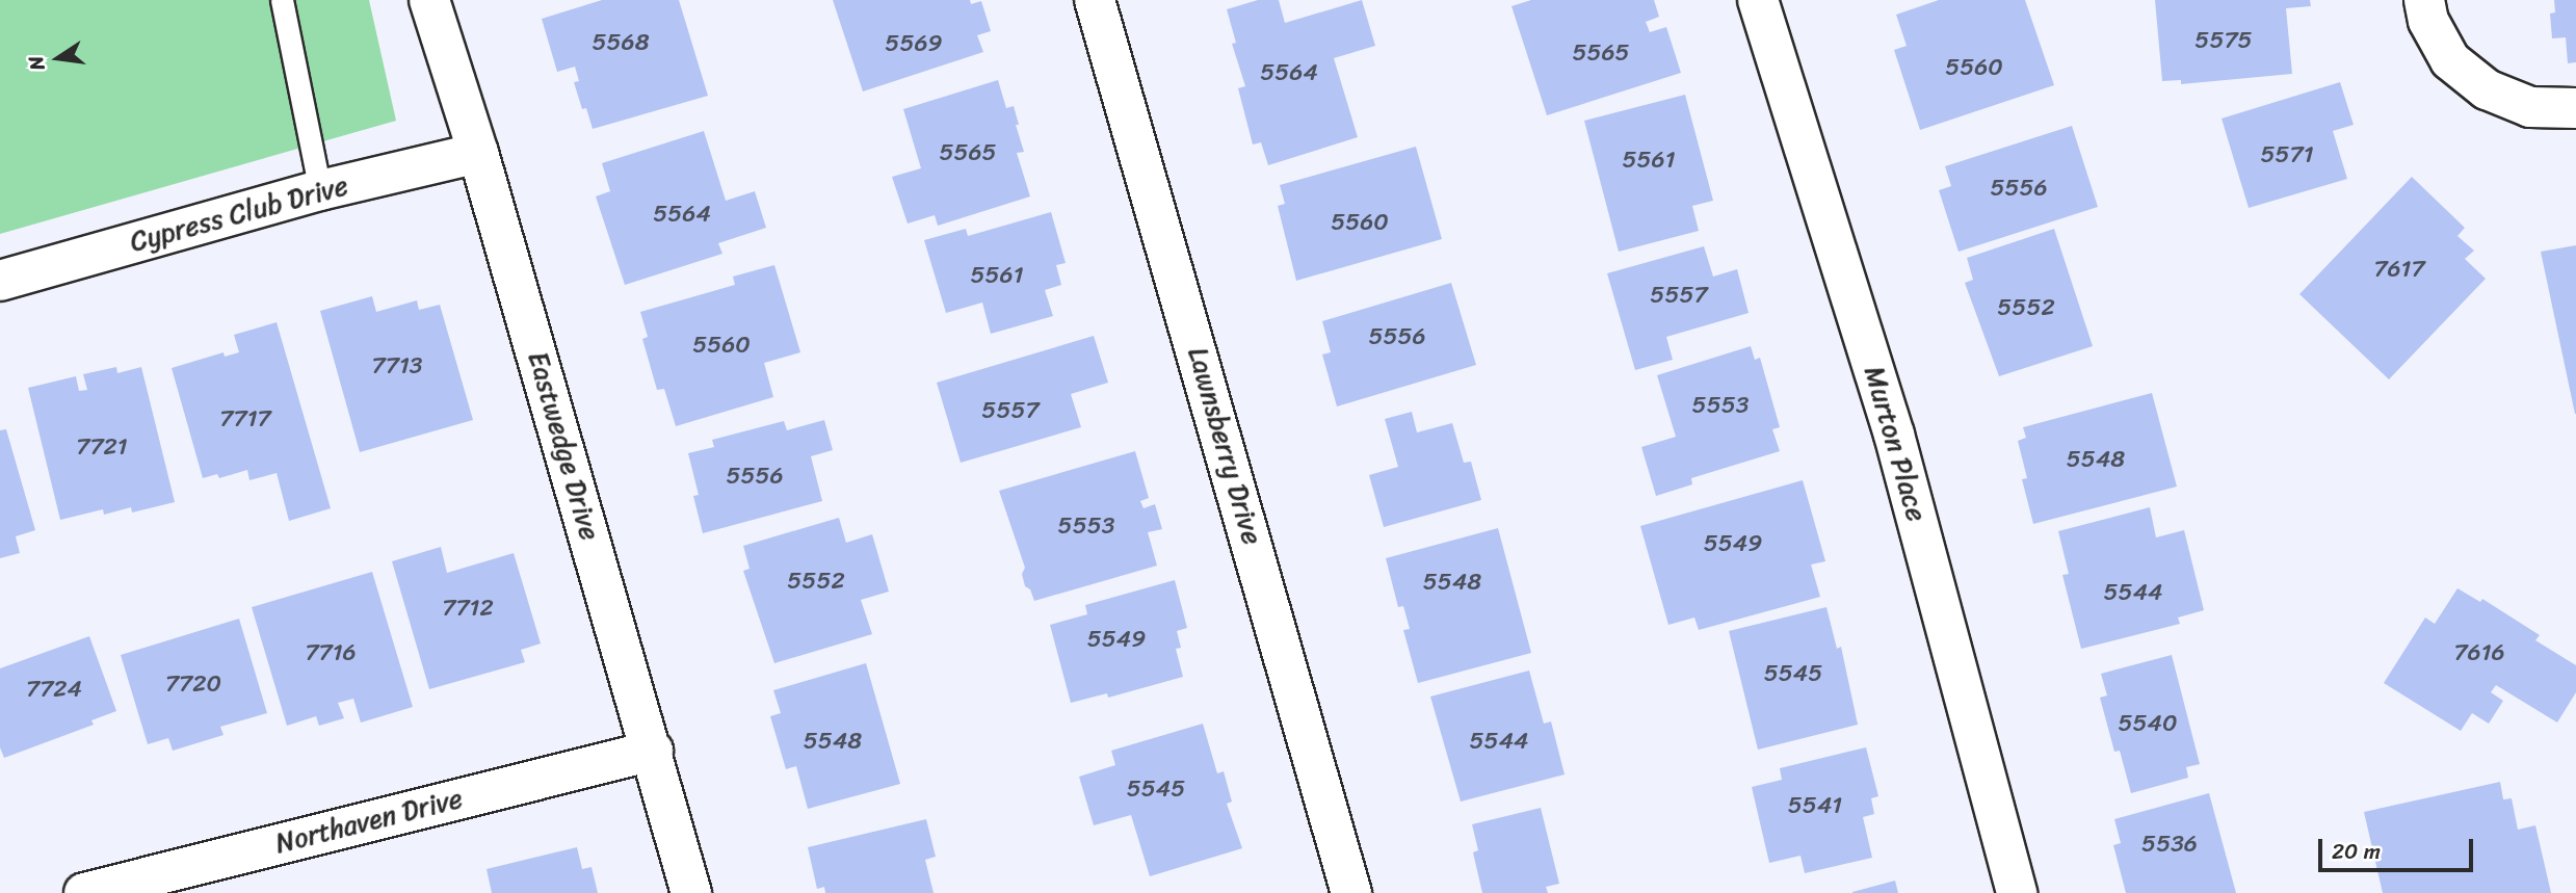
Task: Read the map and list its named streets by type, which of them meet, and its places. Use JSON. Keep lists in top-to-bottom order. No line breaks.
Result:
{"streets":{"street":["Cypress Club Drive","Murton Place","Eastwedge Drive","Lawnsberry Drive","Northaven Drive"]},"crossings":[["Cypress Club Drive","Eastwedge Drive"],["Eastwedge Drive","Northaven Drive"]],"house_numbers":["5575","5568","5569","5565","5560","5564","5565","5571","5561","5556","5564","5560","7617","5561","5557","5552","5556","5560","7713","5553","5557","7717","7721","5548","5556","5553","5549","5552","5548","5544","7712","5549","7716","7616","5545","7720","7724","5540","5548","5544","5545","5541","5536"],"scale_bar":"20 m","north":"left"}
